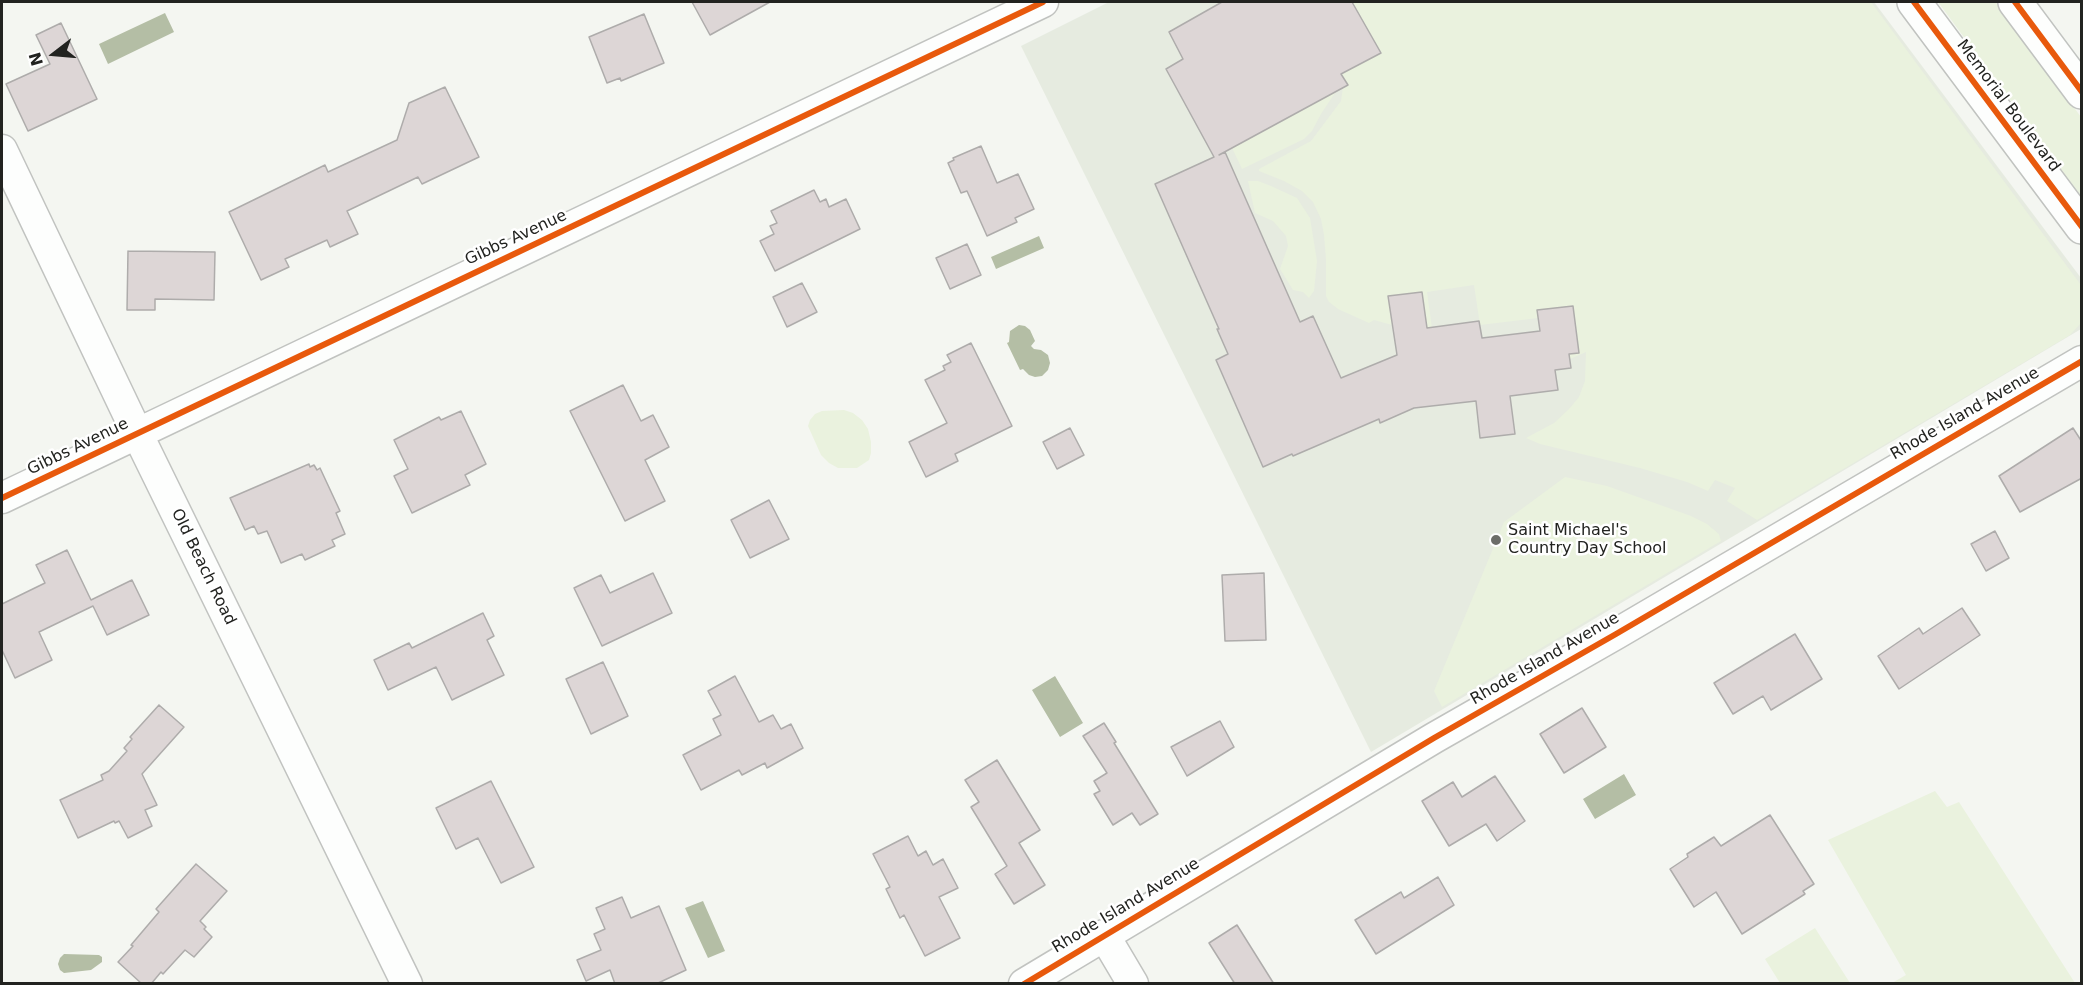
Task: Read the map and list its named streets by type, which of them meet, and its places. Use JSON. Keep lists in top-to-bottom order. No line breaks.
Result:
{"streets":{"main road":["Memorial Boulevard"],"street":["Gibbs Avenue","Rhode Island Avenue","Old Beach Road"]},"crossings":[["Gibbs Avenue","Old Beach Road"]],"places":["Saint Michael's Country Day School"],"north":"left"}
